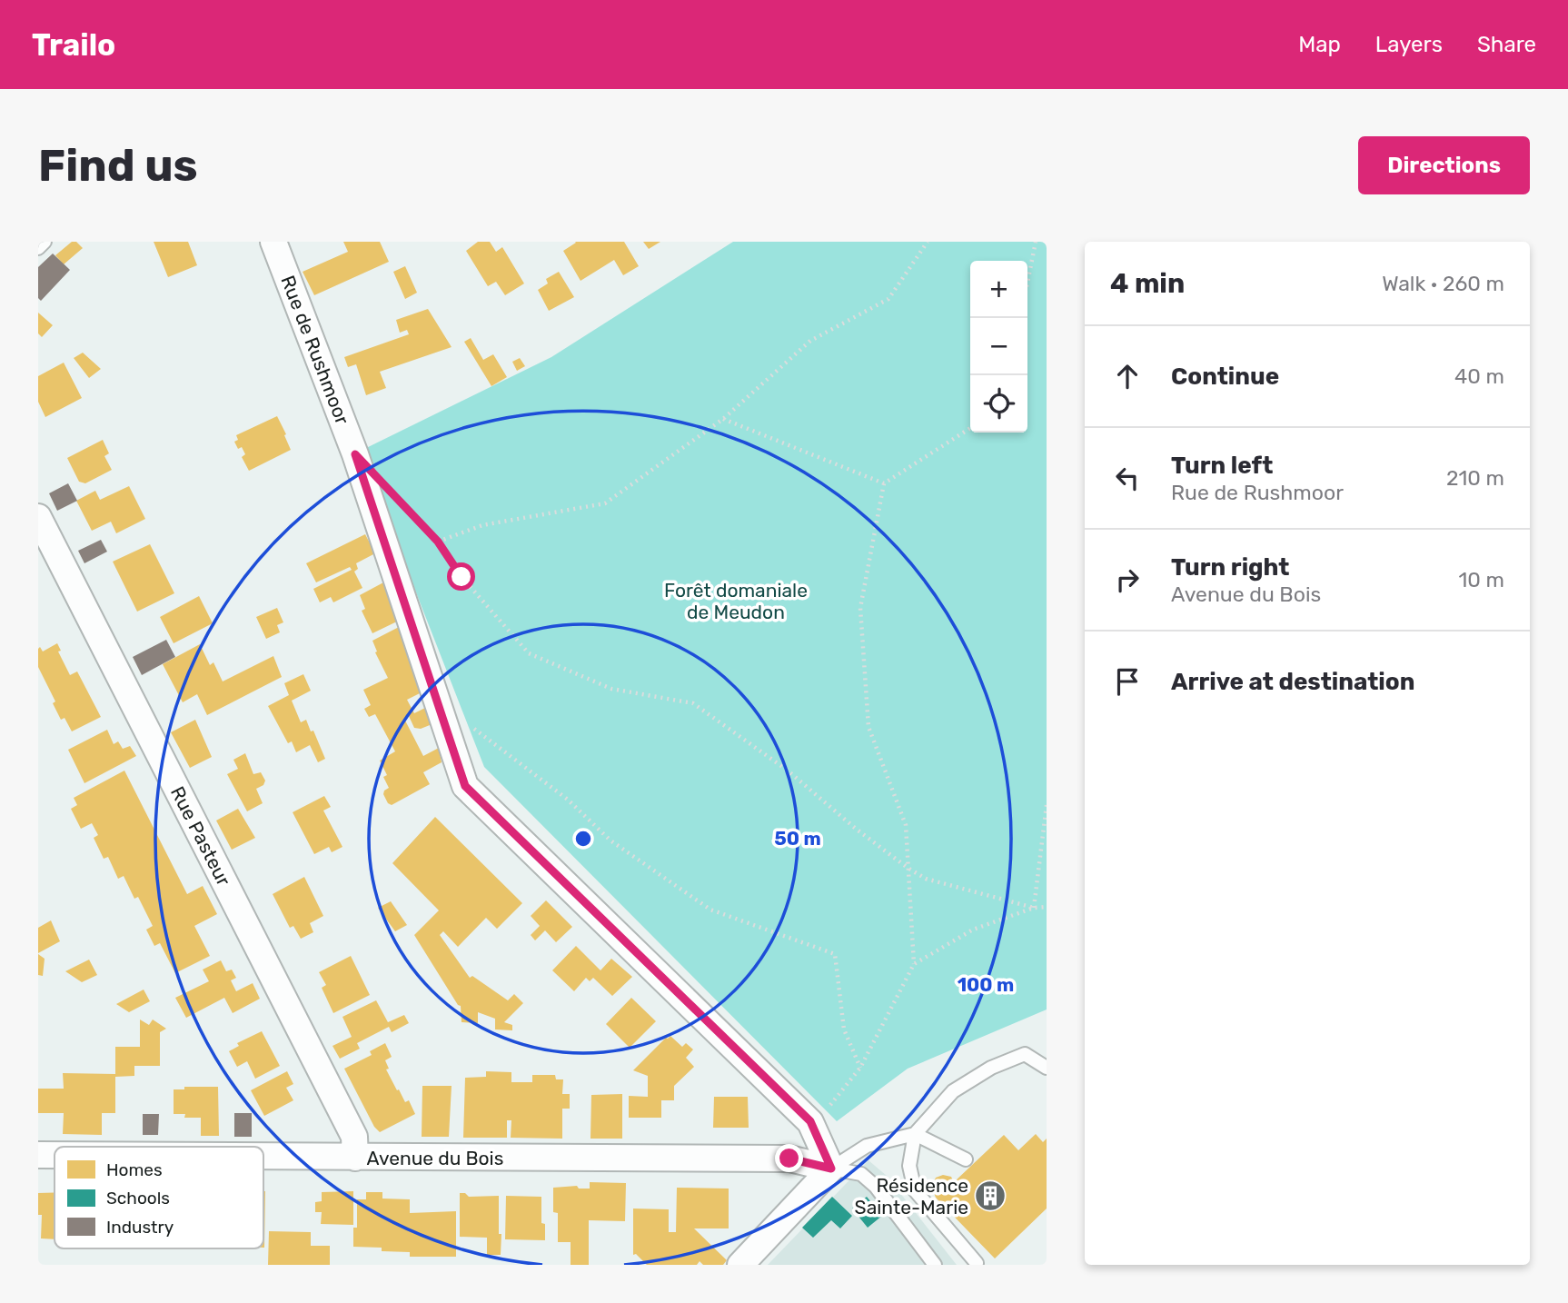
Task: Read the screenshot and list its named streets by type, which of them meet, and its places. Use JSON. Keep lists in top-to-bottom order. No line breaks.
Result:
{"streets":{"street":["Rue de Rushmoor","Rue Pasteur","Avenue du Bois"]},"crossings":[["Rue de Rushmoor","Avenue du Bois"],["Rue Pasteur","Avenue du Bois"]],"parks":["Forêt domaniale de Meudon"],"places":{"building":["Résidence Sainte-Marie"]},"legend":["Homes","Schools","Industry"],"page":{"header":"Trailo","nav":["Map","Layers","Share"],"buttons":"Directions","title":"Find us","heading":["4 min","Walk · 260 m"],"map_buttons":["+","−"],"list":[["Continue","40 m"],["Turn left","Rue de Rushmoor","210 m"],["Turn right","Avenue du Bois","10 m"],"Arrive at destination"]},"rings":["50 m","100 m"]}
